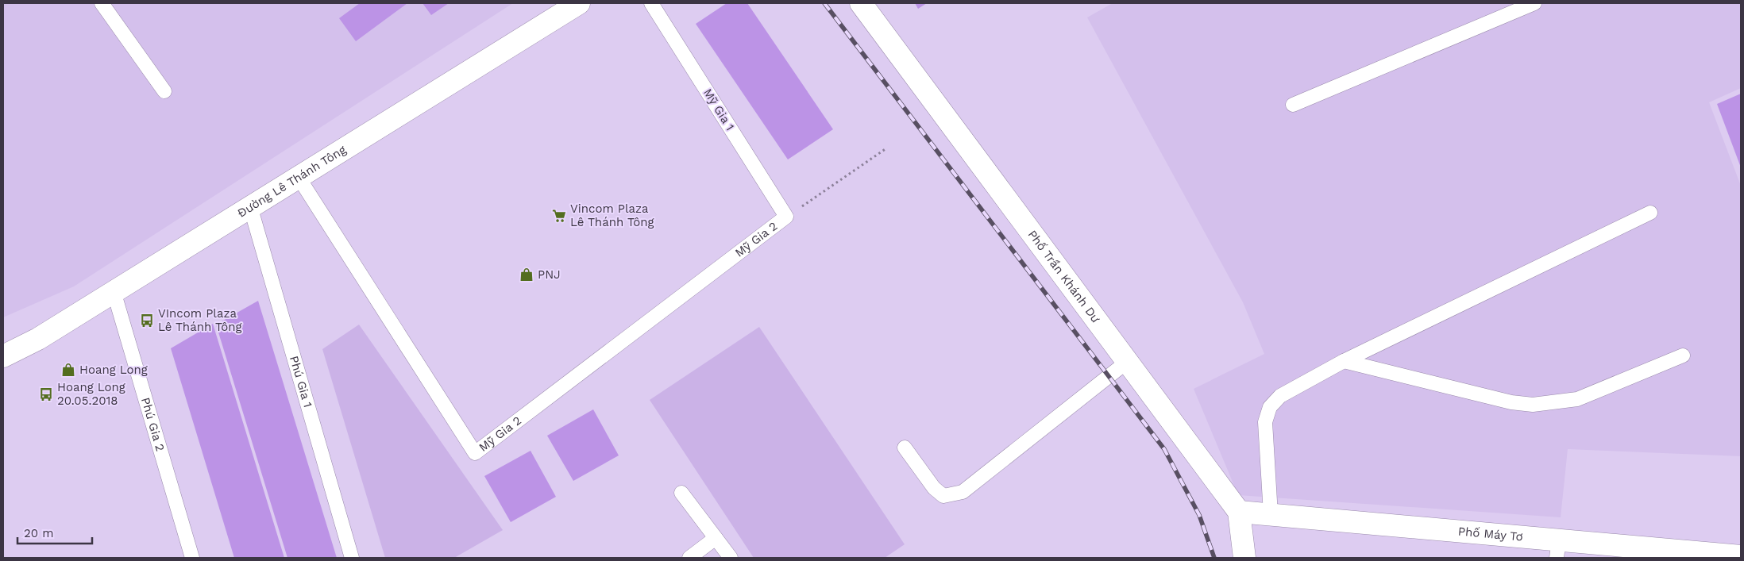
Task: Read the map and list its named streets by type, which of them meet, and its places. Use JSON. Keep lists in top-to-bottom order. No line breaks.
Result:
{"streets":{"street":["Đường Lê Thánh Tông","Phố Trần Khánh Dư","Phố Máy Tơ"],"lane":["Mỹ Gia 1","Mỹ Gia 2","Phú Gia 1","Phú Gia 2"]},"crossings":[["Mỹ Gia 1","Mỹ Gia 2"],["Đường Lê Thánh Tông","Mỹ Gia 2"],["Đường Lê Thánh Tông","Phú Gia 1"],["Đường Lê Thánh Tông","Phú Gia 2"],["Phố Trần Khánh Dư","Phố Máy Tơ"]],"places":{"supermarket":["Vincom Plaza Lê Thánh Tông"],"shop":["PNJ","Hoang Long"],"bus stop":["VIncom Plaza Lê Thánh Tông","Hoang Long 20.05.2018"]},"scale_bar":"20 m"}
